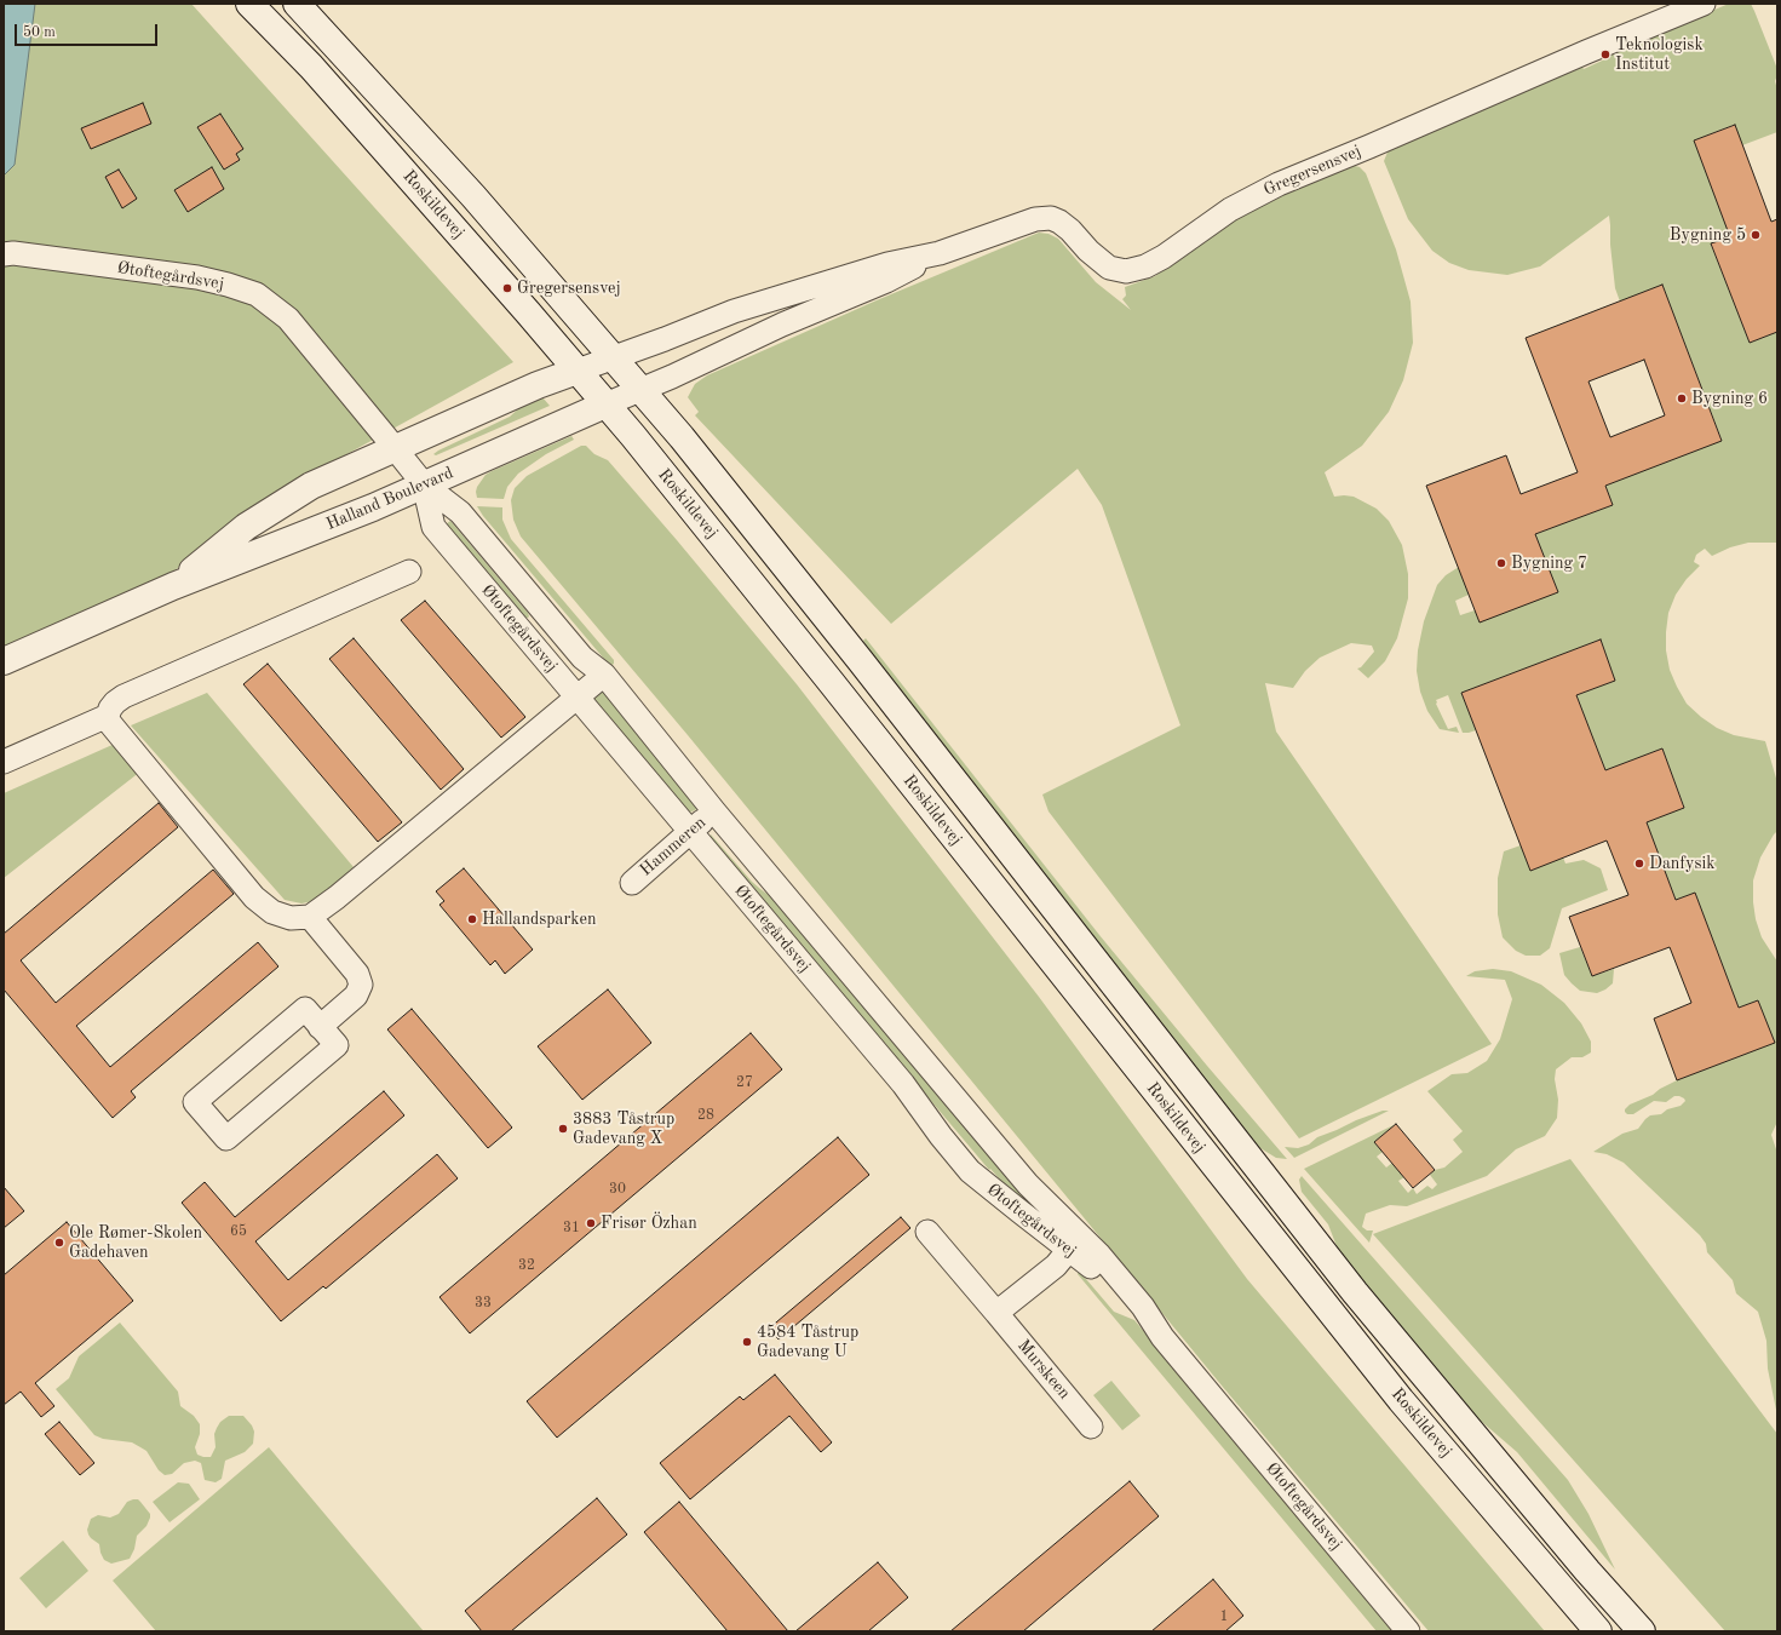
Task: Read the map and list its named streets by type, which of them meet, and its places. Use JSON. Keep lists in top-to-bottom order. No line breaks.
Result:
{"streets":{"main road":["Roskildevej","Halland Boulevard"],"street":["Gregersensvej","Øtoftegårdsvej","Hammeren","Murskeen"]},"crossings":[["Gregersensvej","Roskildevej"],["Gregersensvej","Halland Boulevard"],["Roskildevej","Halland Boulevard"],["Øtoftegårdsvej","Halland Boulevard"],["Øtoftegårdsvej","Hammeren"]],"places":["Teknologisk Institut","Bygning 5","Gregersensvej","Bygning 6","Bygning 7","Danfysik","Hallandsparken","3883 Tåstrup Gadevang X","Frisør Özhan","Ole Rømer-Skolen Gadehaven","4584 Tåstrup Gadevang U"],"house_numbers":["27","28","30","31","65","32","33","1"],"scale_bar":"50 m"}
